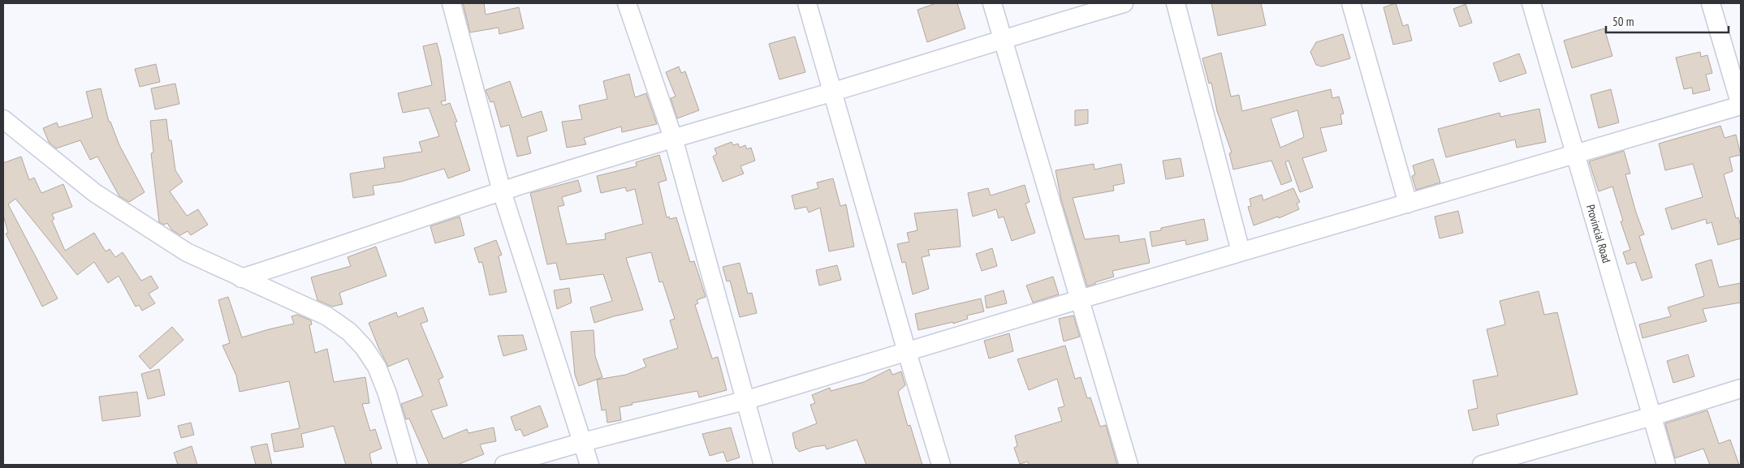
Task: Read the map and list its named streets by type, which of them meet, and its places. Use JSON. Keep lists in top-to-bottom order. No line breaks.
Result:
{"streets":{"street":["Provincial Road"]},"scale_bar":"50 m"}
